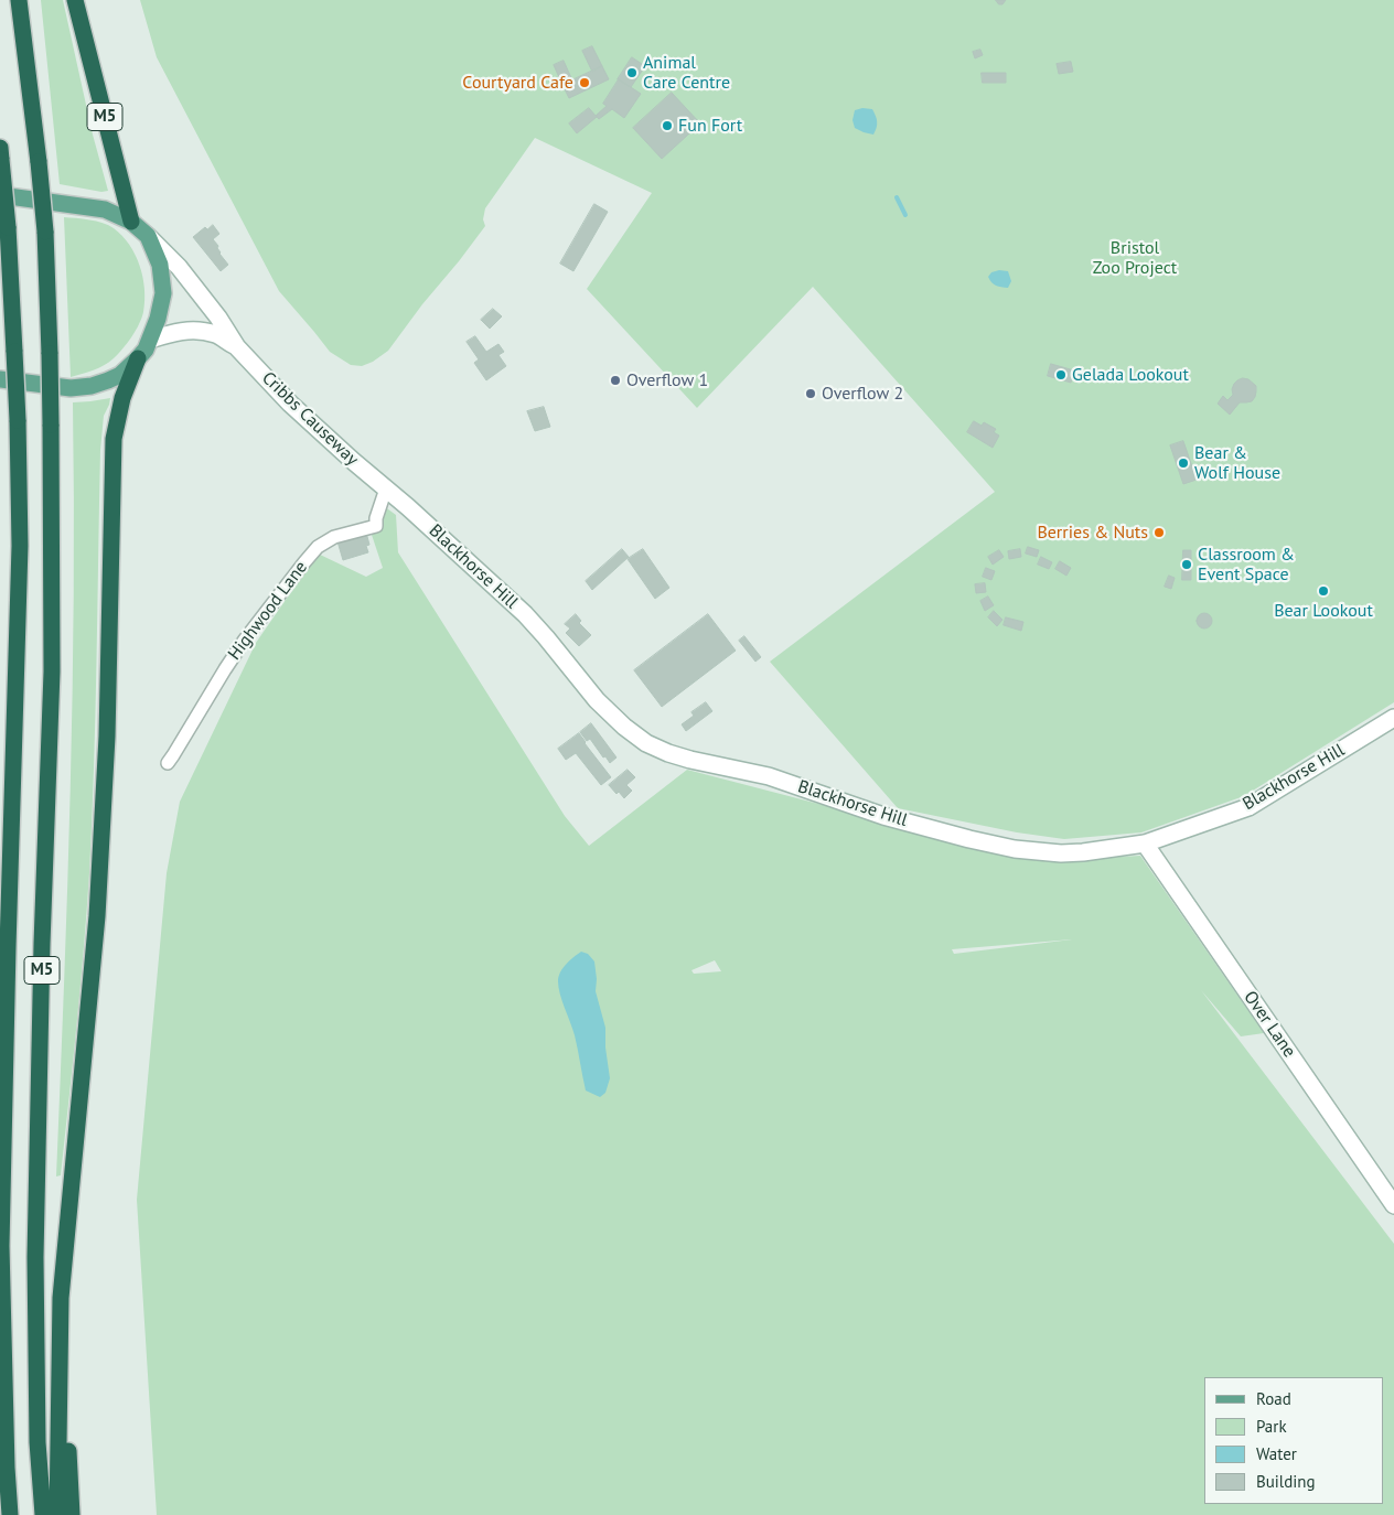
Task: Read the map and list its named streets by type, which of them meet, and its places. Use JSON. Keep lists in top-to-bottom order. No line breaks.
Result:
{"streets":{"highway":["M5"],"main road":["Cribbs Causeway","Blackhorse Hill","Over Lane"],"street":["Highwood Lane"]},"crossings":[["Cribbs Causeway","Blackhorse Hill"],["Cribbs Causeway","Highwood Lane"],["Blackhorse Hill","Highwood Lane"],["Blackhorse Hill","Over Lane"]],"parks":["Bristol Zoo Project"],"places":["Animal Care Centre","Courtyard Cafe","Fun Fort","Gelada Lookout","Overflow 1","Overflow 2","Bear & Wolf House","Berries & Nuts","Classroom & Event Space","Bear Lookout"],"legend":["Road","Park","Water","Building"]}
